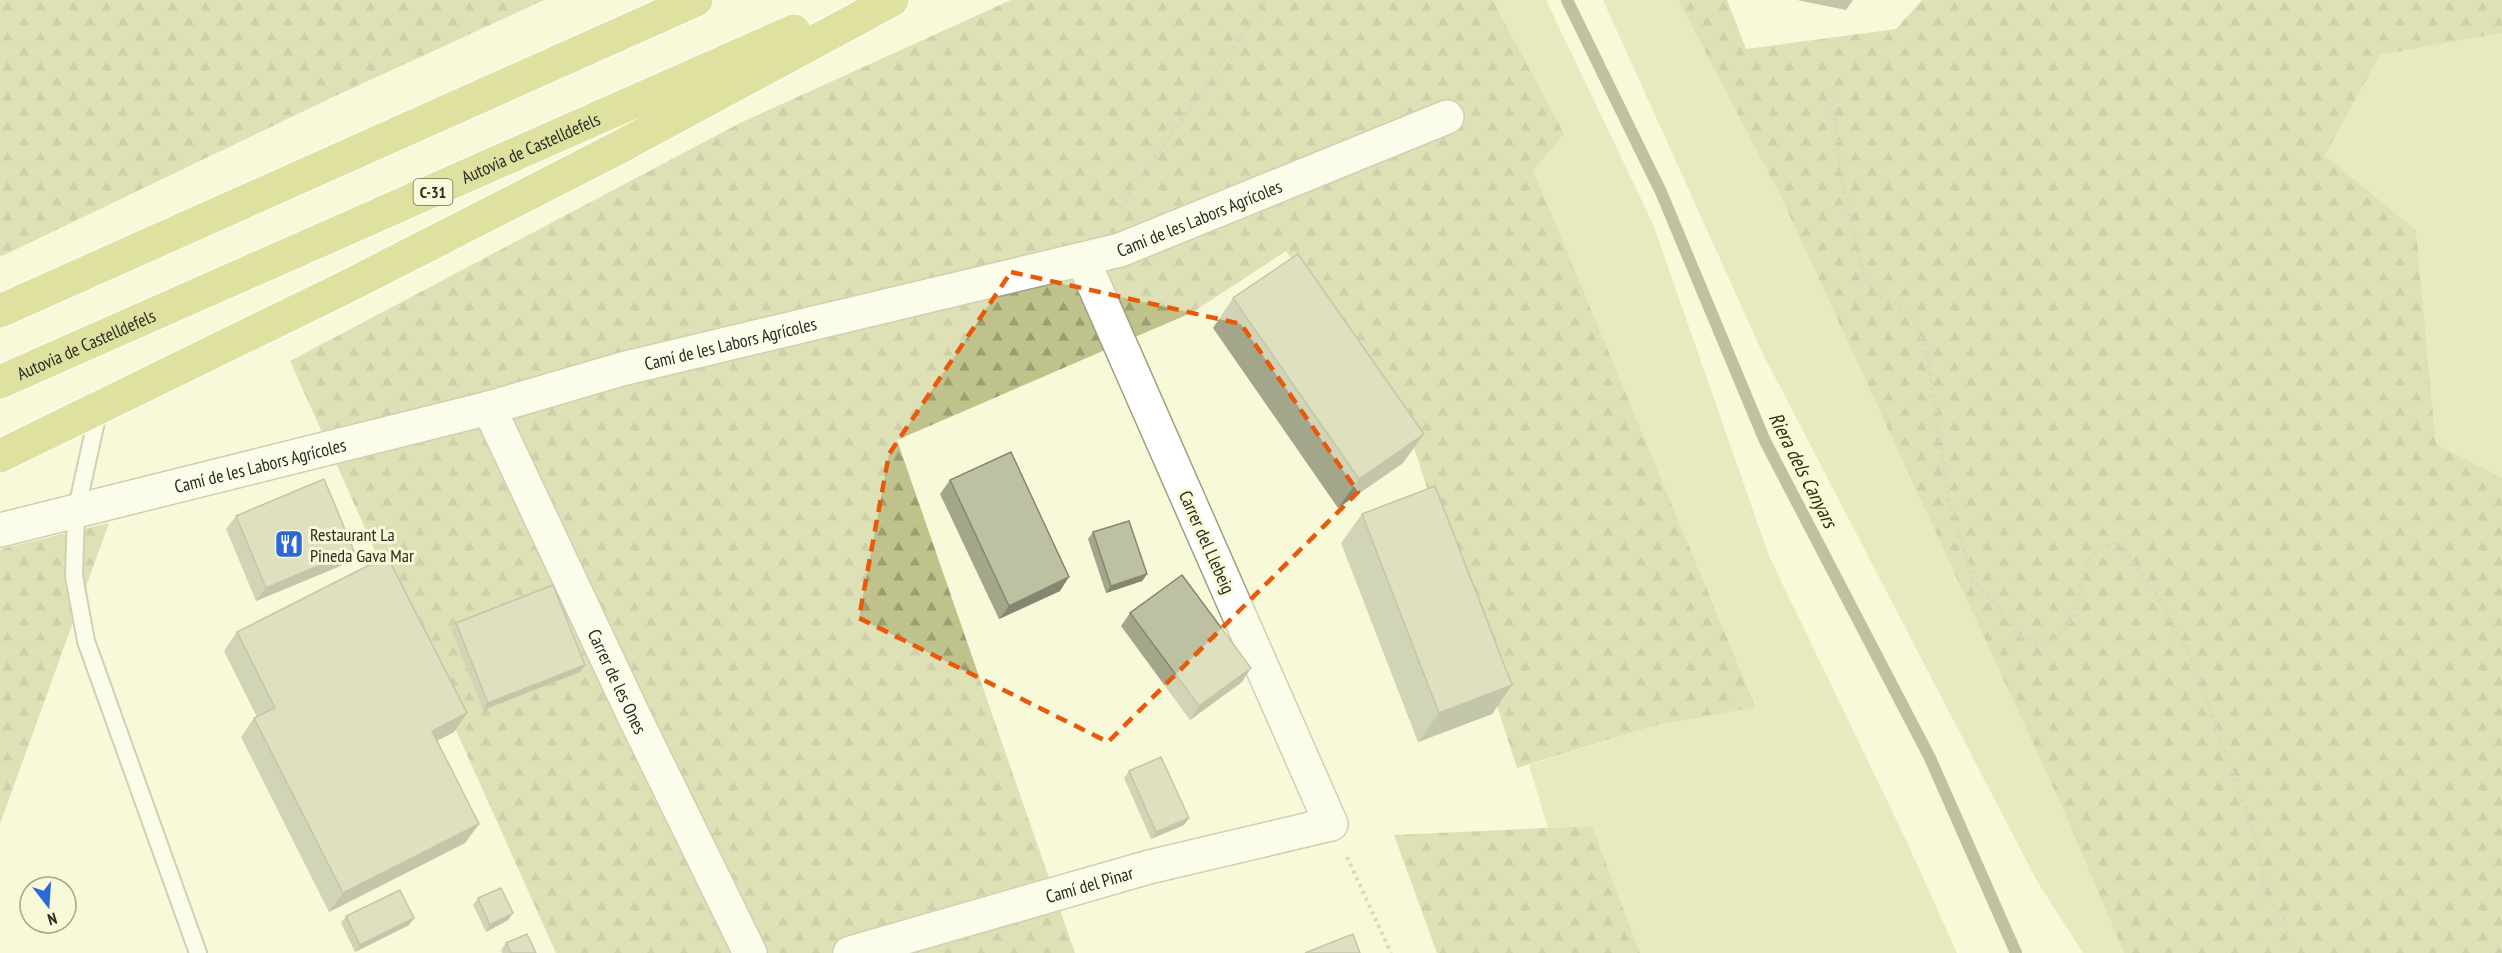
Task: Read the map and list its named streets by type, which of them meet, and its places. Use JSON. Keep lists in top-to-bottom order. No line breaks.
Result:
{"streets":{"highway":["Autovia de Castelldefels","C-31"],"street":["Camí de les Labors Agrícoles","Carrer del Llebeig","Carrer de les Ones","Camí del Pinar"]},"crossings":[["Camí de les Labors Agrícoles","Carrer del Llebeig"],["Camí de les Labors Agrícoles","Carrer de les Ones"],["Carrer del Llebeig","Camí del Pinar"]],"water":["Riera dels Canyars"],"places":{"restaurant":["Restaurant La Pineda Gava Mar"]},"north":"bottom"}
